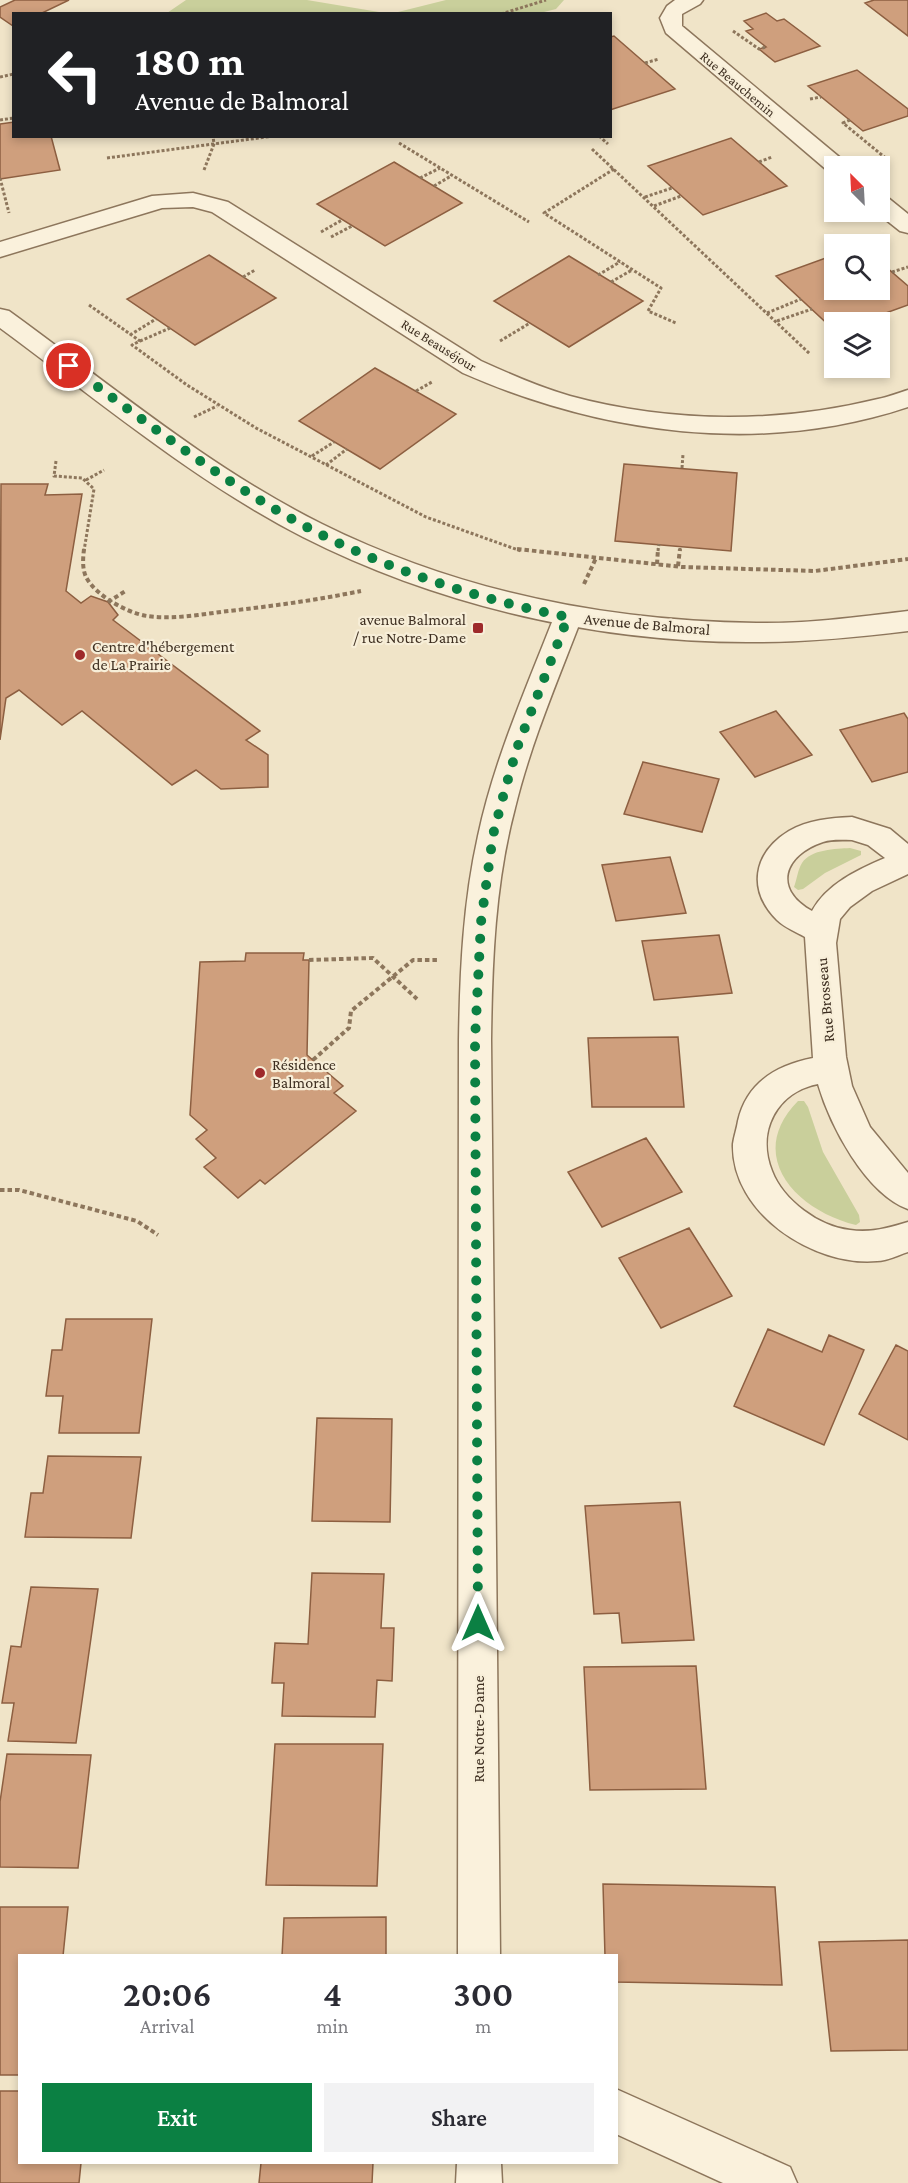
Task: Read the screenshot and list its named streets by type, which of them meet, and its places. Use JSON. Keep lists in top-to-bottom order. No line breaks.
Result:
{"streets":{"street":["Rue Beauchemin","Rue Beauséjour","Avenue de Balmoral","Rue Brosseau","Rue Notre-Dame"]},"crossings":[["Avenue de Balmoral","Rue Notre-Dame"]],"places":{"transit":["avenue Balmoral / rue Notre-Dame"],"other":["Centre d'hébergement de La Prairie","Résidence Balmoral"]},"north":"top left","page":{"turn":["180 m","Avenue de Balmoral"],"eta":["20:06","Arrival","4","min","300","m"],"buttons":["Exit","Share"]}}
